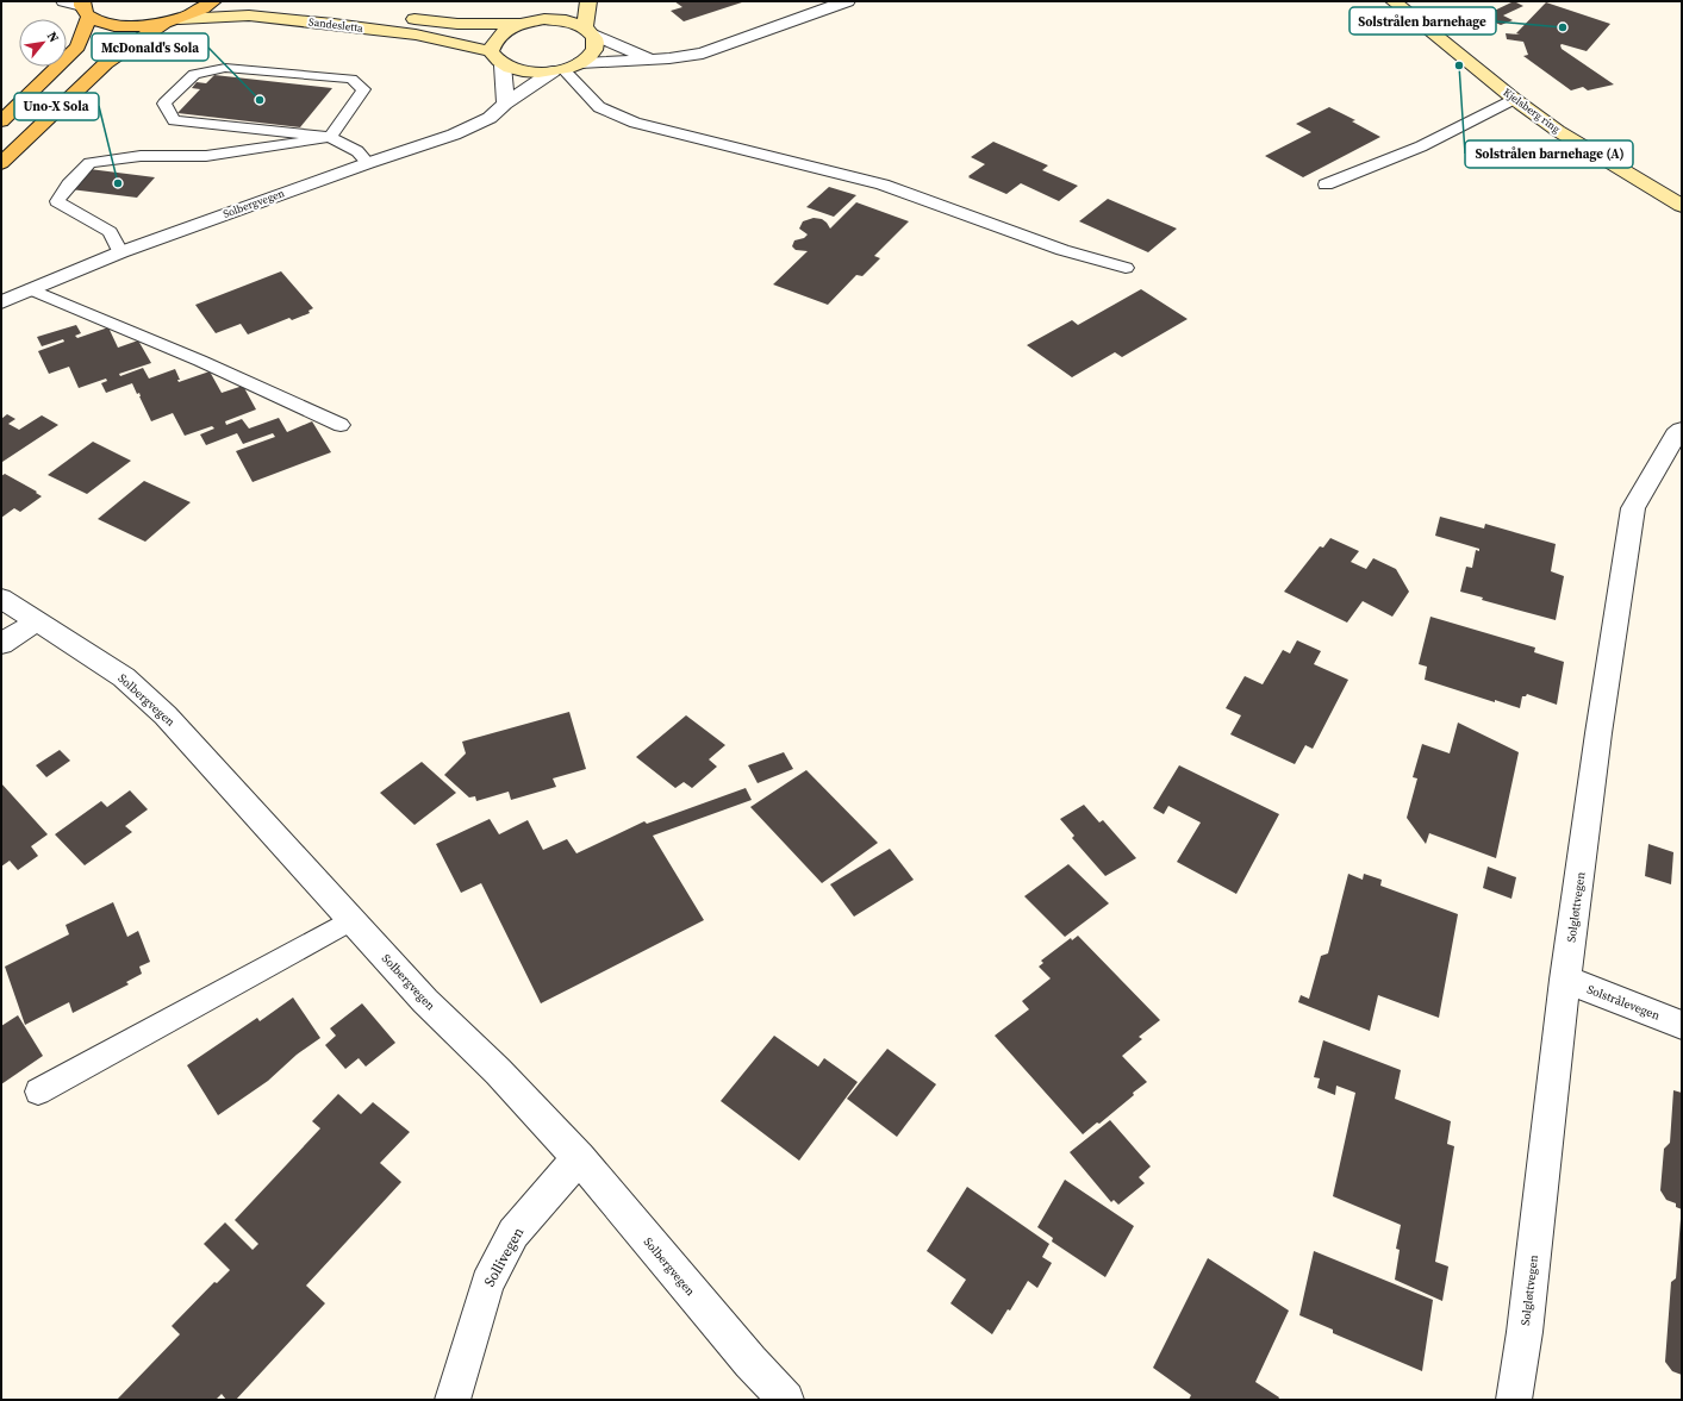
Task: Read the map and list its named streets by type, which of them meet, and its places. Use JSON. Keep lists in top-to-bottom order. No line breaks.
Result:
{"streets":{"street":["Sandesletta","Kjelsberg ring","Solbergvegen","Solgløttvegen","Solstrålevegen","Sollivegen"]},"crossings":[["Solbergvegen","Sollivegen"],["Solgløttvegen","Solstrålevegen"]],"places":["Solstrålen barnehage","Solstrålen barnehage (A)","McDonald's Sola","Uno-X Sola"],"north":"top right"}
